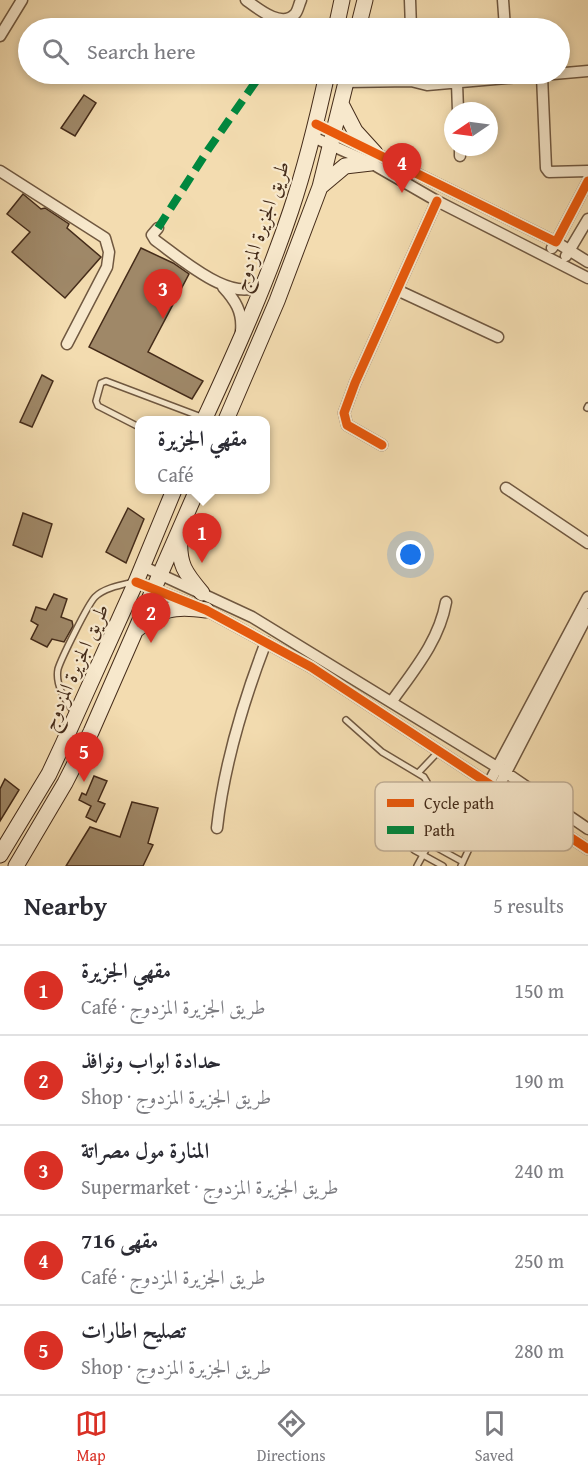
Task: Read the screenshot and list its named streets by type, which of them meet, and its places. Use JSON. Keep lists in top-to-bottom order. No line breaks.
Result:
{"streets":{"main road":["طريق الجزيرة المزدوج"]},"legend":["Cycle path","Path"],"north":"left","page":{"search":"Search here","pins":["4","3","1","2","5"],"popup":["مقهي الجزيرة","Café"],"heading":["Nearby","5 results"],"list":[{"mark":"1","name":"مقهي الجزيرة","note":"Café · طريق الجزيرة المزدوج","value":"150 m"},{"mark":"2","name":"حدادة ابواب ونوافذ","note":"Shop · طريق الجزيرة المزدوج","value":"190 m"},{"mark":"3","name":"المنارة مول مصراتة","note":"Supermarket · طريق الجزيرة المزدوج","value":"240 m"},{"mark":"4","name":"مقهى 716","note":"Café · طريق الجزيرة المزدوج","value":"250 m"},{"mark":"5","name":"تصليح اطارات","note":"Shop · طريق الجزيرة المزدوج","value":"280 m"}],"nav":["Map","Directions","Saved"]}}
